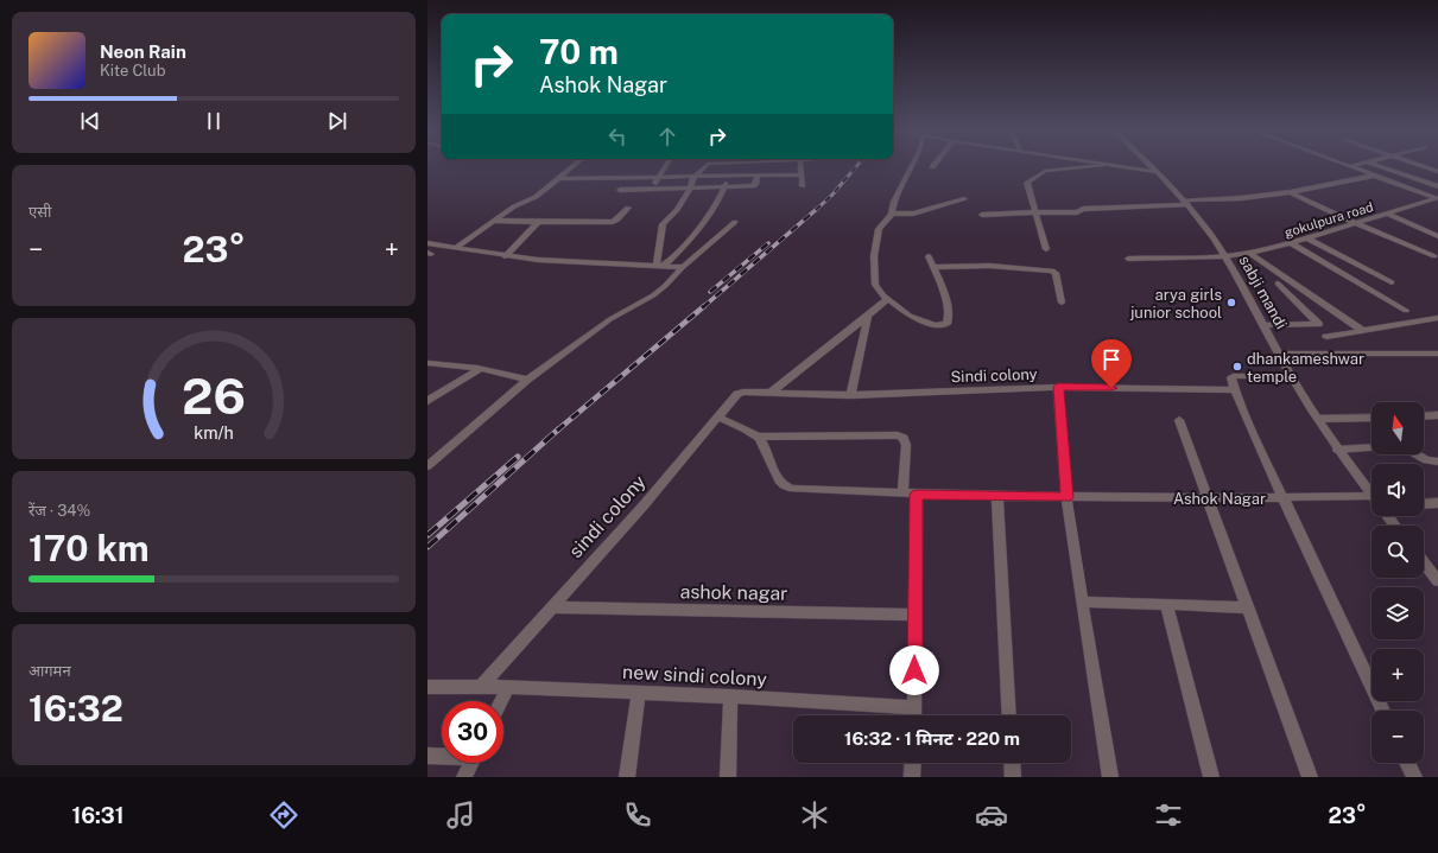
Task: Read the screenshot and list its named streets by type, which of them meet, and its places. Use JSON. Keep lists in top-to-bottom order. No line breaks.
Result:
{"streets":{"street":["gokulpura road","sabji mandi","Sindi colony","Ashok Nagar","sindi colony","ashok nagar","new sindi colony"]},"crossings":[["gokulpura road","sabji mandi"],["Sindi colony","sindi colony"],["sindi colony","ashok nagar"]],"places":["arya girls junior school","dhankameshwar temple"],"north":"top","page":{"turn":["70 m","Ashok Nagar"],"song":["Neon Rain","Kite Club"],"tile":["एसी",["रेंज · 34%","170 km"],["आगमन","16:32"]],"heat":["−","23°","+"],"map_buttons":["+","−"],"limit":"30","trip":"16:32 · 1 मिनट · 220 m","tabs":["16:31","23°"],"gauge":["26","km/h"]}}
